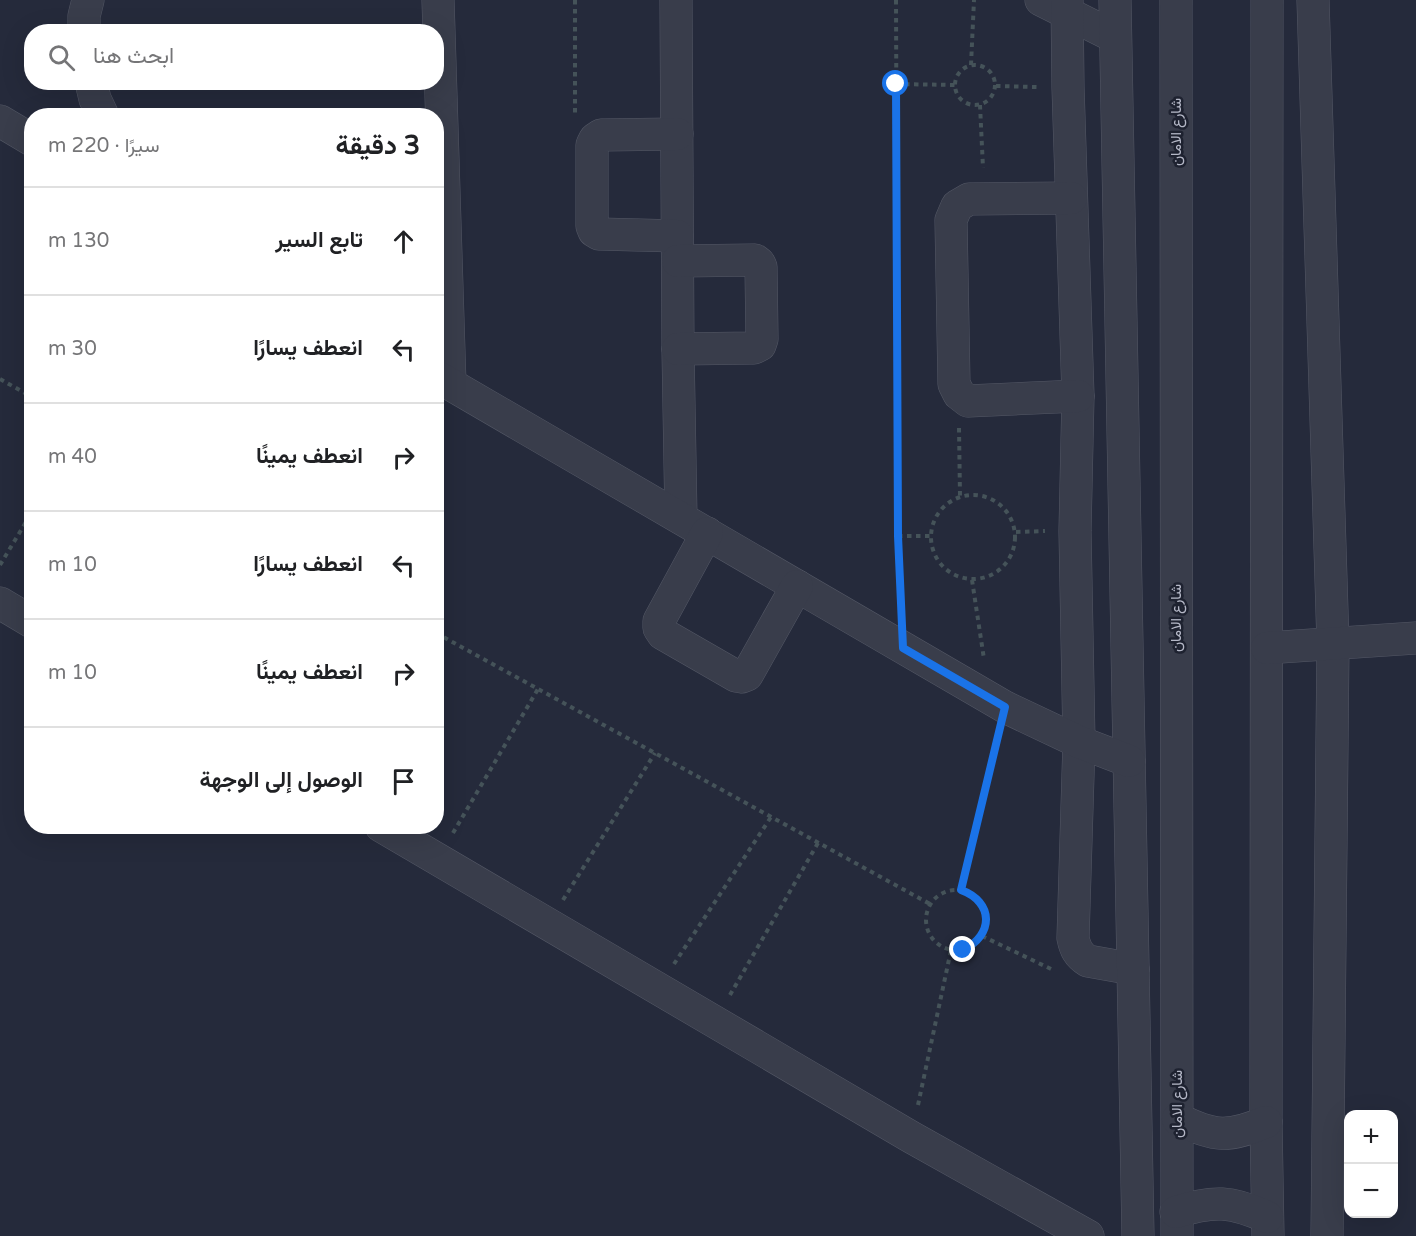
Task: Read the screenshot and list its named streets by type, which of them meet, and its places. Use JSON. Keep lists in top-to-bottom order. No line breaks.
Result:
{"streets":{"street":["شارع الامان"]},"page":{"search":"ابحث هنا","heading":["3 دقيقة","سيرًا · 220 m"],"list":[["تابع السير","130 m"],["انعطف يسارًا","30 m"],["انعطف يمينًا","40 m"],["انعطف يسارًا","10 m"],["انعطف يمينًا","10 m"],"الوصول إلى الوجهة"],"map_buttons":["+","−"]}}
